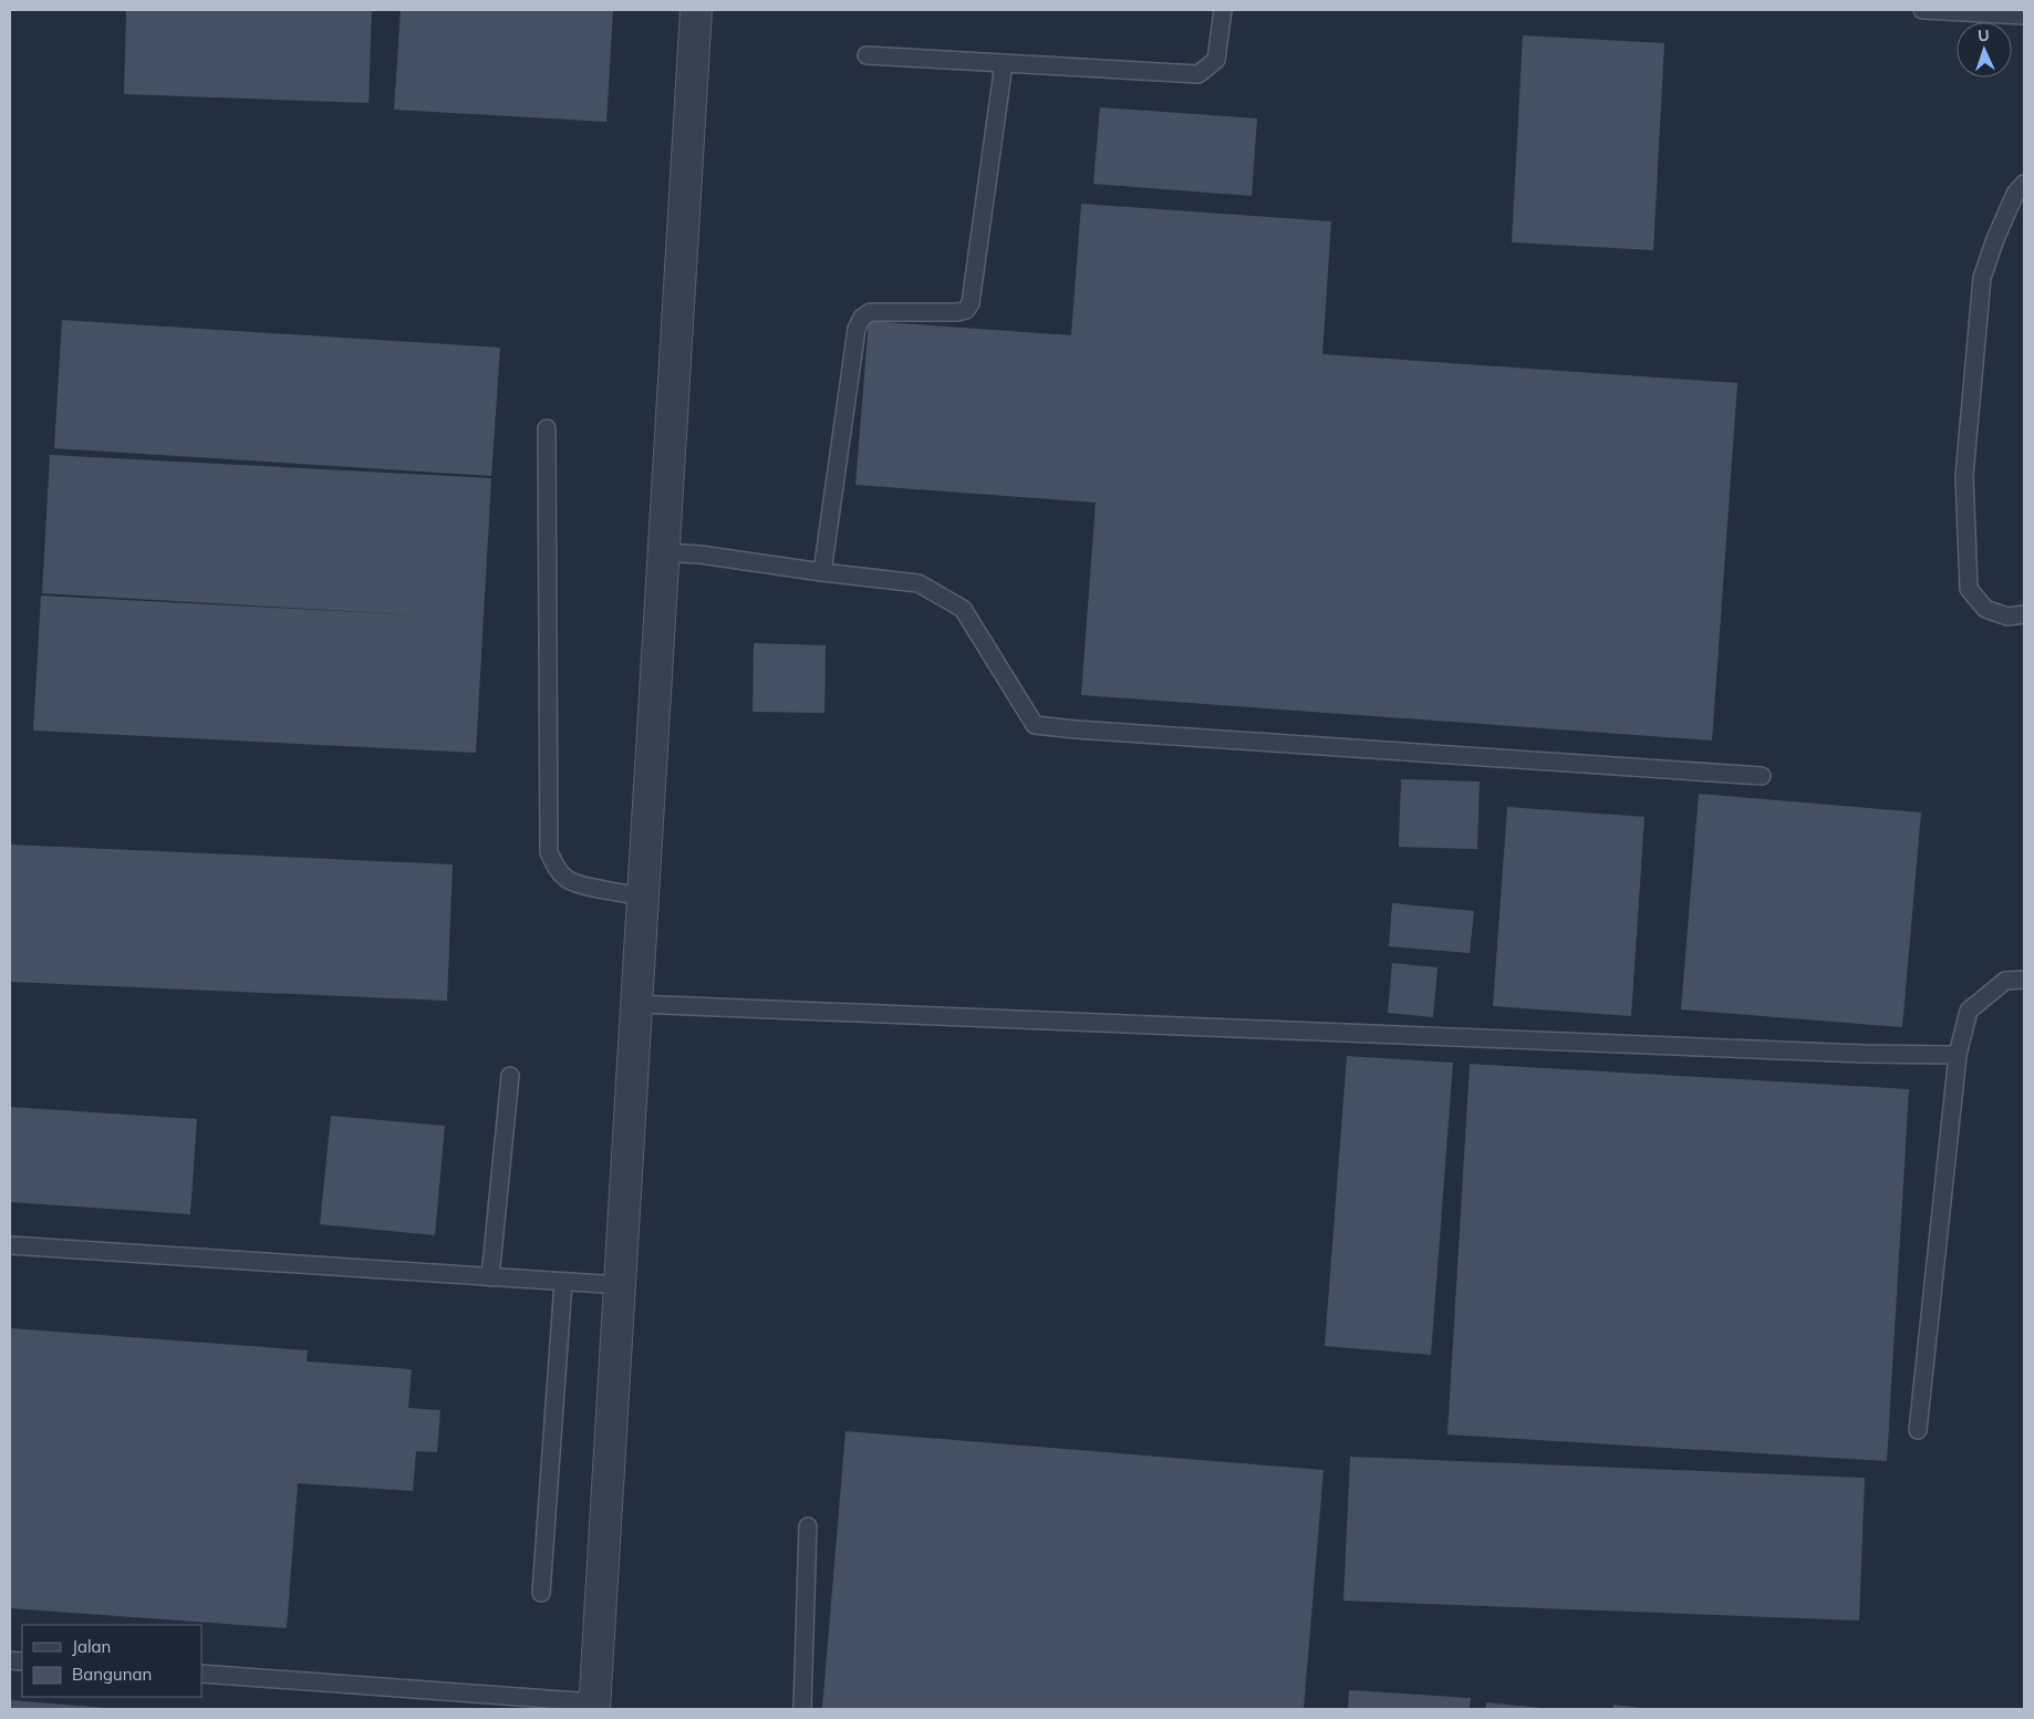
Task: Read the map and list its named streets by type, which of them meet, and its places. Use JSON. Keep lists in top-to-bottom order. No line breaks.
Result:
{"legend":["Jalan","Bangunan"],"north":"top"}
